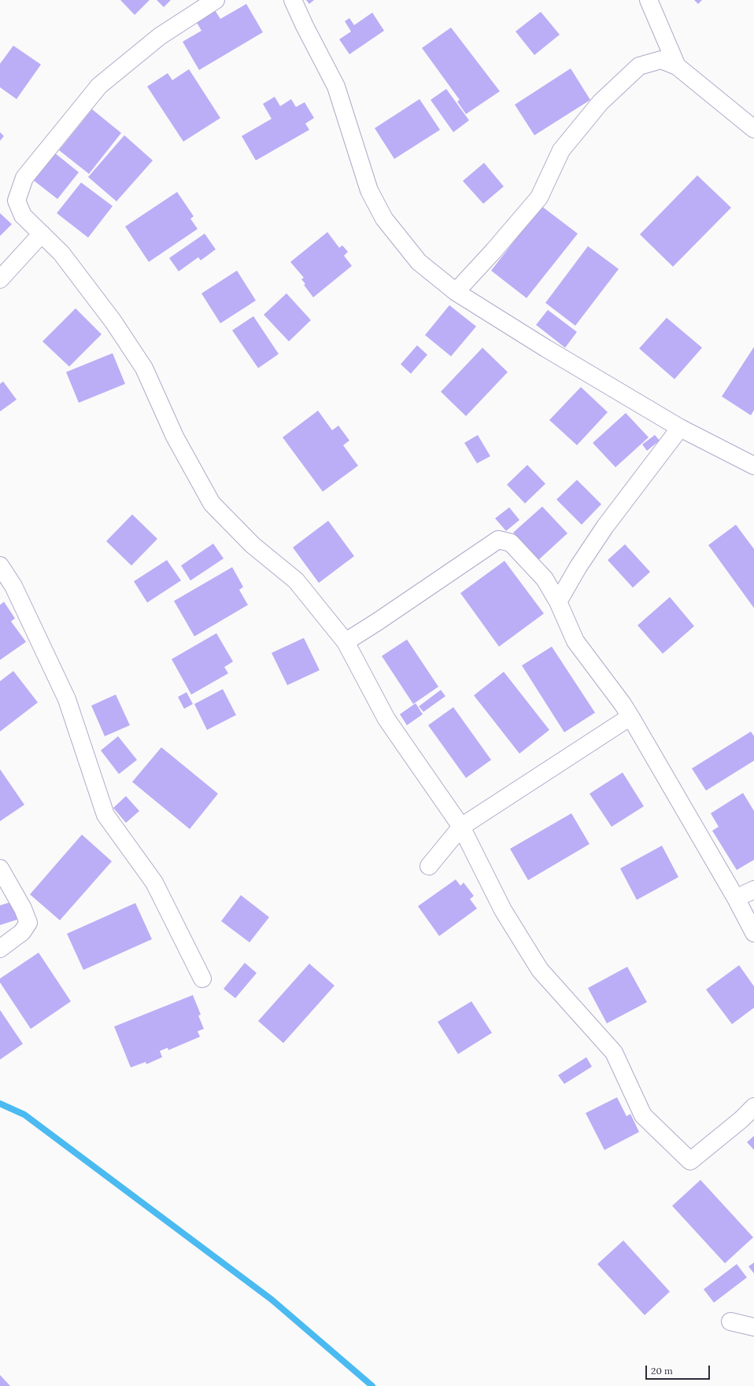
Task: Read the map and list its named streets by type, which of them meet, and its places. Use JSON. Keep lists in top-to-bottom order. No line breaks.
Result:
{"scale_bar":"20 m"}
